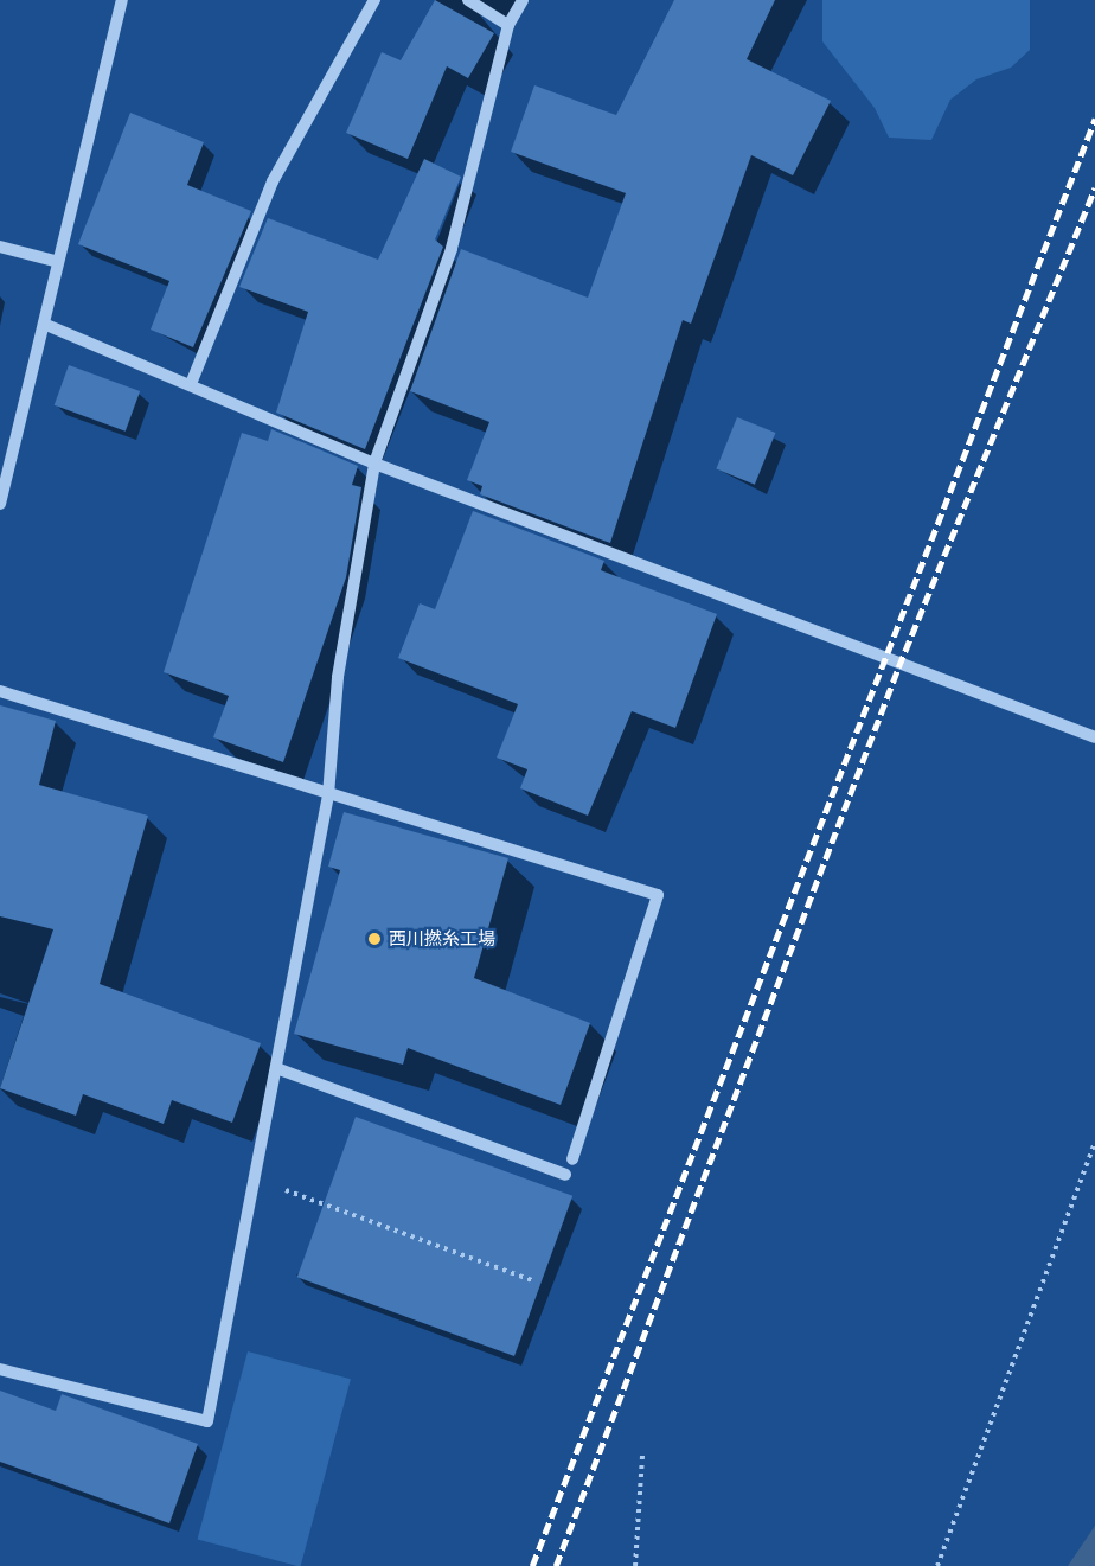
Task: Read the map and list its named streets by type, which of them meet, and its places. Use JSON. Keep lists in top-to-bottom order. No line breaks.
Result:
{"places":["西川撚糸工場"]}
